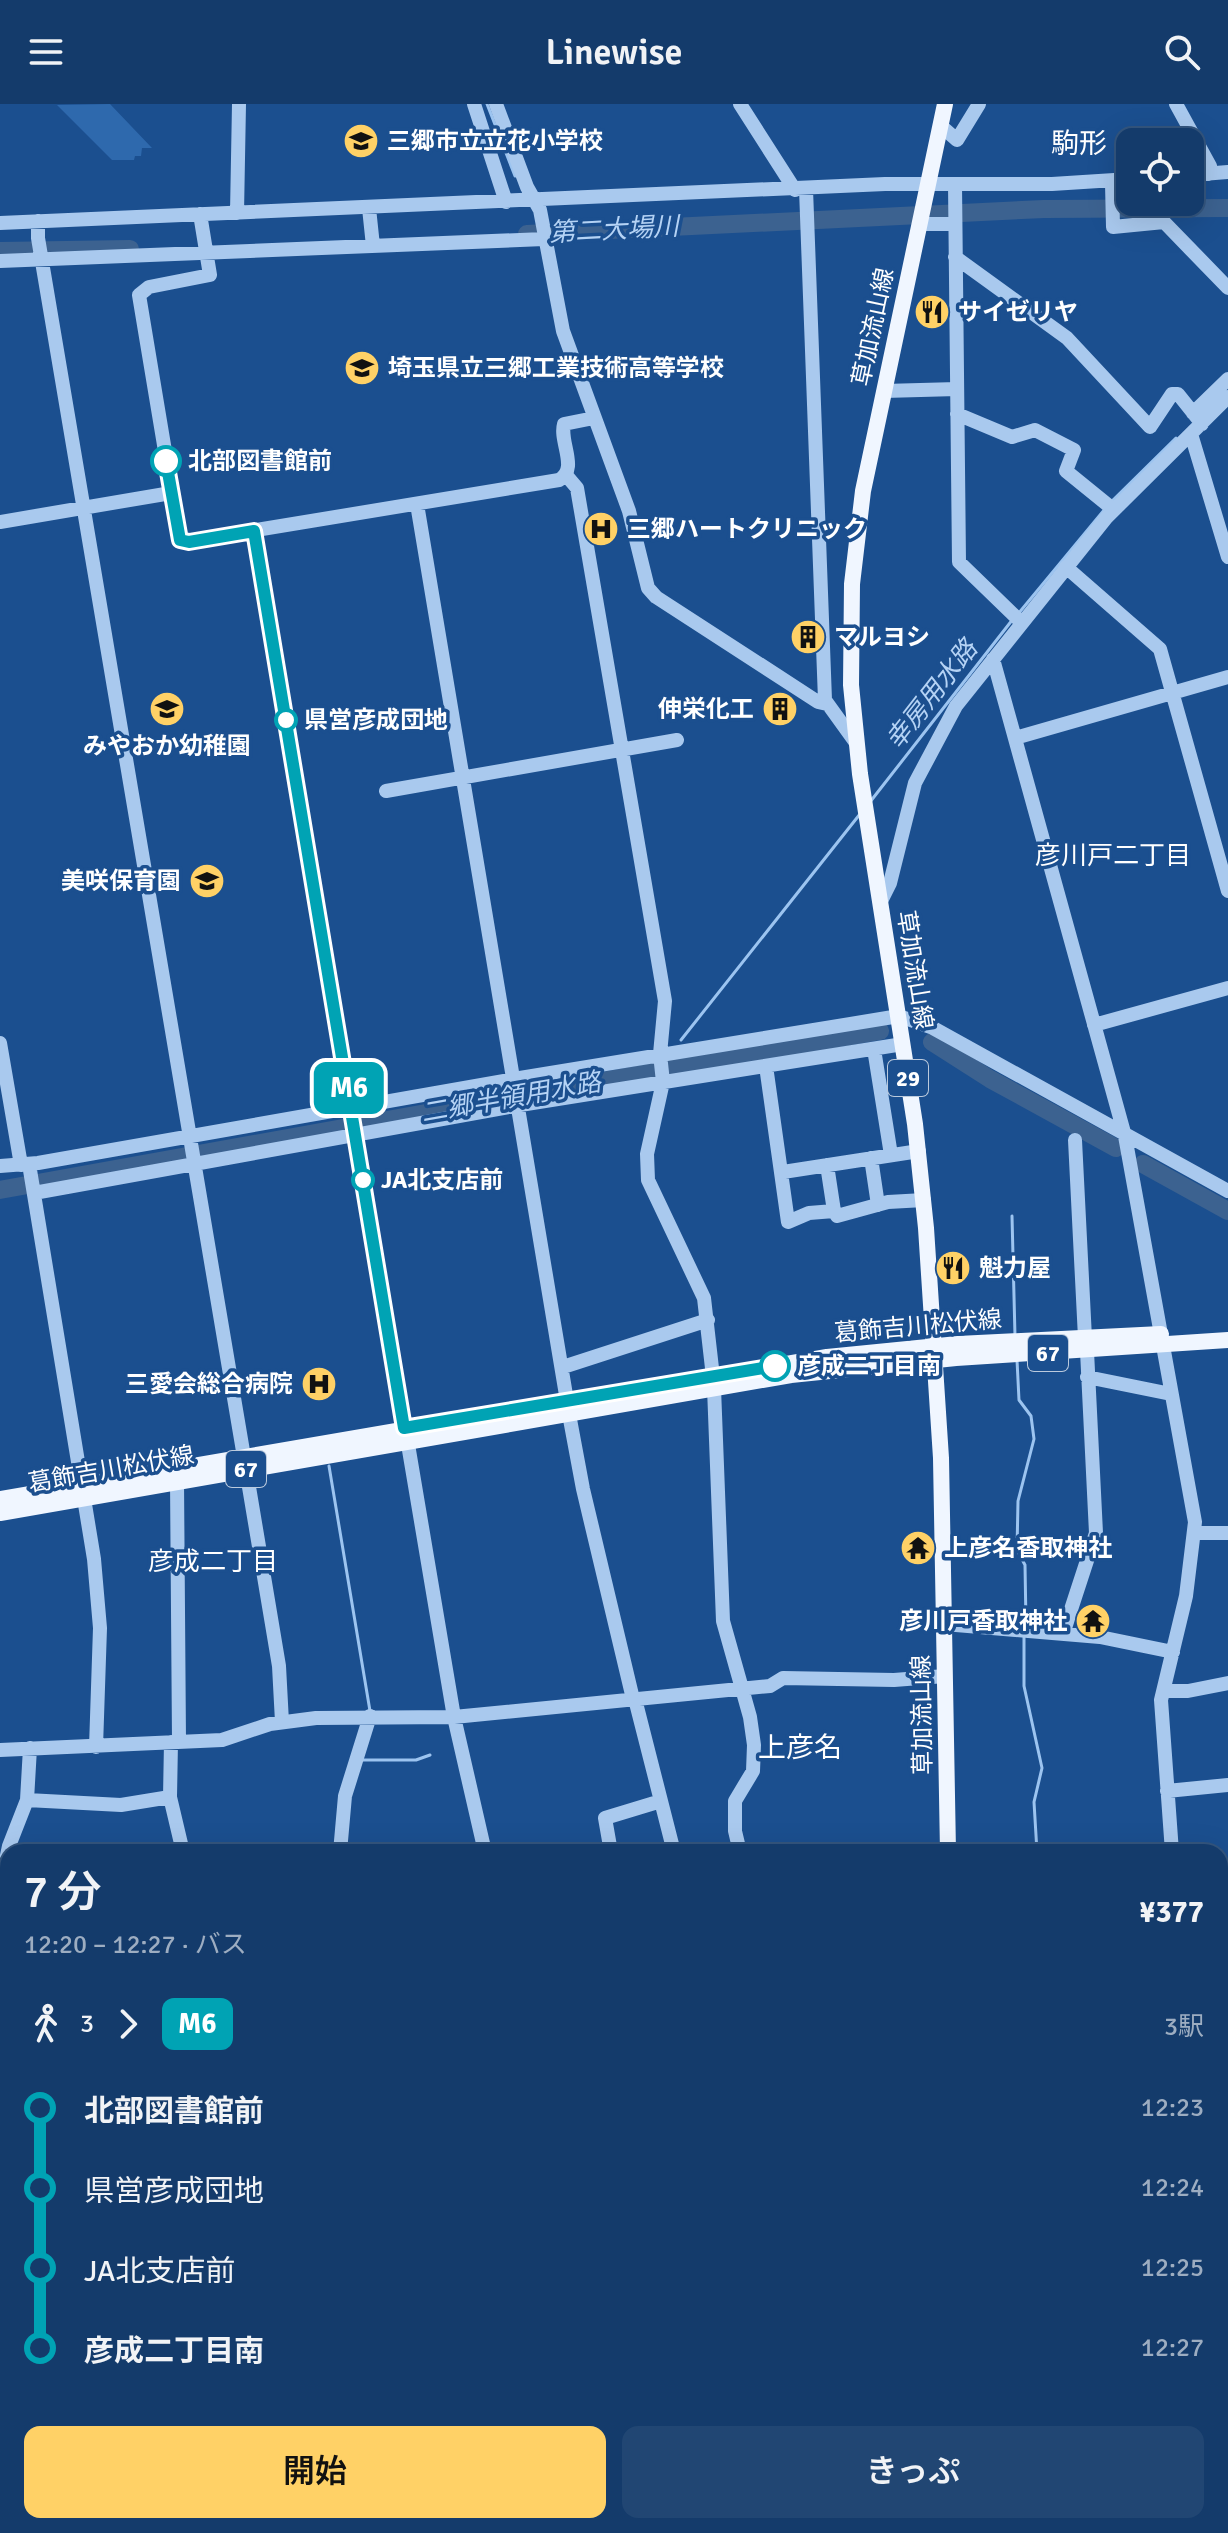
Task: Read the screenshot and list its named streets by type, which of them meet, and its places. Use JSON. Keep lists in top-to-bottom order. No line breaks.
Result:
{"streets":{"main road":["草加流山線","29","葛飾吉川松伏線","67"]},"crossings":[["草加流山線","葛飾吉川松伏線"]],"districts":["駒形","彦川戸二丁目","彦成二丁目","上彦名"],"water":["第二大場川","幸房用水路","二郷半領用水路"],"places":{"school or university":["三郷市立立花小学校","埼玉県立三郷工業技術高等学校","みやおか幼稚園","美咲保育園"],"restaurant":["サイゼリヤ","魁力屋"],"other":["北部図書館前","県営彦成団地","JA北支店前","彦成二丁目南"],"hospital":["三郷ハートクリニック","三愛会総合病院"],"building":["マルヨシ","伸栄化工"],"temple":["上彦名香取神社","彦川戸香取神社"]},"lines":["bus line M6"],"page":{"header":"Linewise","on_map":"M6","heading":["7 分","12:20 – 12:27 · バス","¥377"],"legs":["3","M6","3駅"],"list":[{"name":"北部図書館前","value":"12:23"},{"name":"県営彦成団地","value":"12:24"},{"name":"JA北支店前","value":"12:25"},{"name":"彦成二丁目南","value":"12:27"}],"buttons":["開始","きっぷ"]}}
